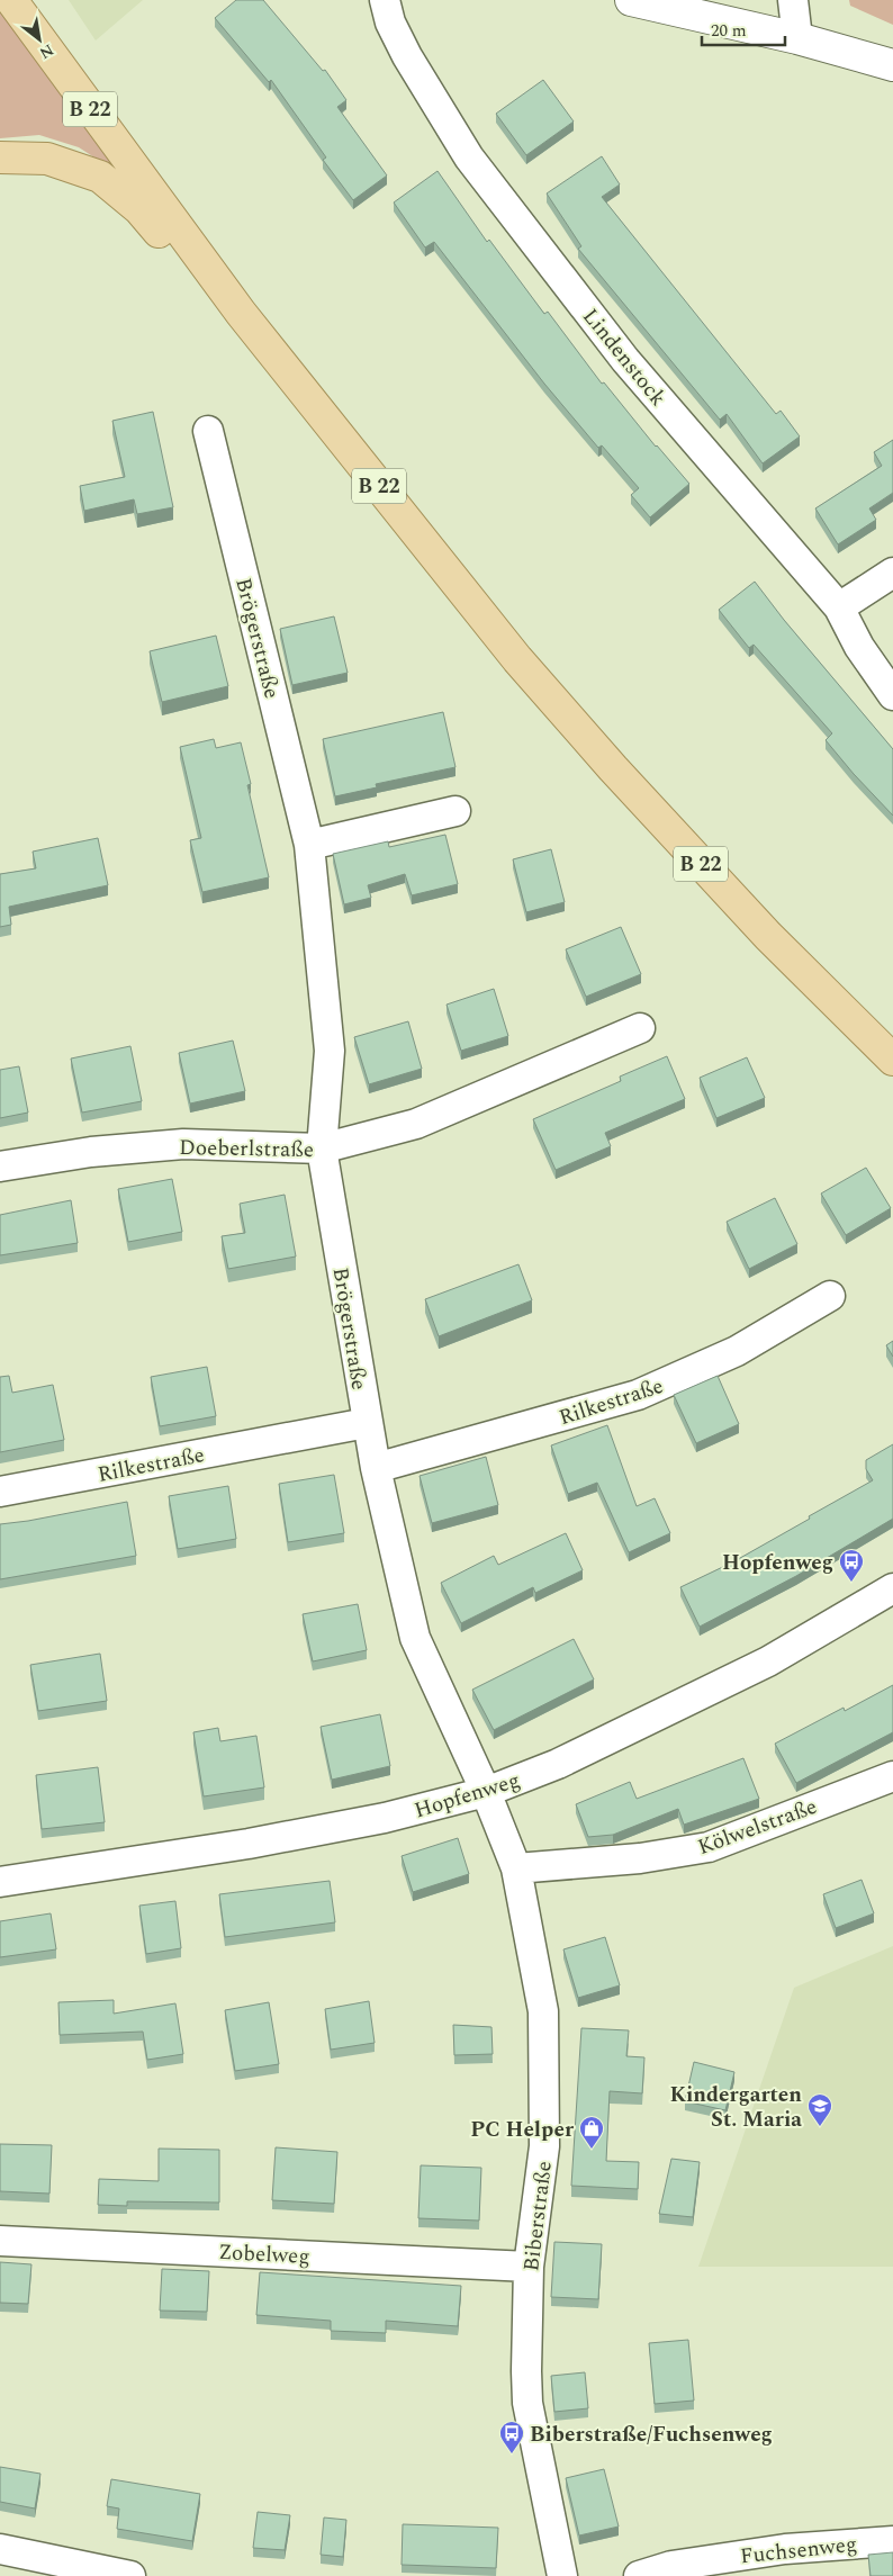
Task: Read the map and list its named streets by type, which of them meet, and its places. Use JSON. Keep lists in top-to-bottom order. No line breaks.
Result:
{"streets":{"main road":["B 22"],"street":["Lindenstock","Brögerstraße","Doeberlstraße","Rilkestraße","Hopfenweg","Kölwelstraße","Biberstraße","Zobelweg","Fuchsenweg"]},"crossings":[["Brögerstraße","Doeberlstraße"],["Brögerstraße","Rilkestraße"],["Brögerstraße","Hopfenweg"],["Brögerstraße","Biberstraße"],["Hopfenweg","Biberstraße"],["Kölwelstraße","Biberstraße"],["Biberstraße","Zobelweg"]],"places":{"bus stop":["Hopfenweg","Biberstraße/Fuchsenweg"],"school or university":["Kindergarten St. Maria"],"shop":["PC Helper"]},"scale_bar":"20 m","north":"bottom right"}
